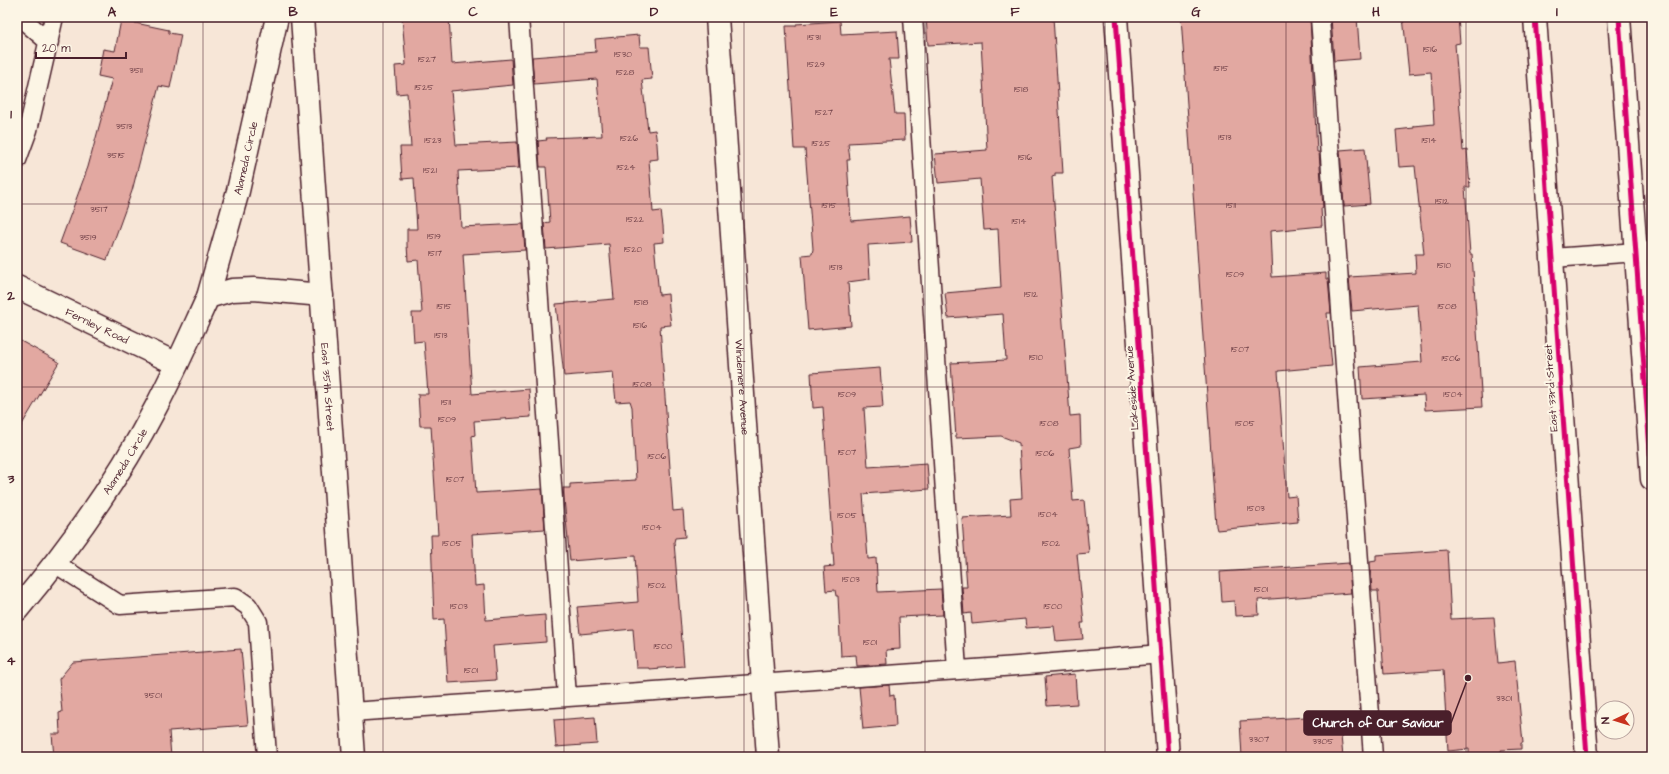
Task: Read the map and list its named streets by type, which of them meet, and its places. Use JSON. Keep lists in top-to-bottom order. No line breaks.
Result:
{"streets":{"street":["Alameda Circle","Fernley Road","East 35th Street","Windemere Avenue","Lakeside Avenue","East 33rd Street"]},"crossings":[["Alameda Circle","Fernley Road"]],"places":["Church of Our Saviour"],"house_numbers":["1531","1516","1530","1527","1529","1515","3511","1528","1525","1518","1527","3513","1513","1526","1523","1514","1525","3515","1516","1524","1521","1512","1515","1511","3517","1522","1514","1519","3519","1520","1517","1510","1513","1509","1512","1518","1515","1508","1516","1513","1507","1510","1506","1508","1509","1504","1511","1509","1508","1505","1507","1506","1506","1507","1503","1504","1505","1504","1505","1502","1503","1502","1501","1503","1500","1501","1500","1501","3501","3301","3307","3305"],"scale_bar":"20 m","north":"left","grid":{"columns":["A","B","C","D","E","F","G","H","I"],"rows":["1","2","3","4"]}}
